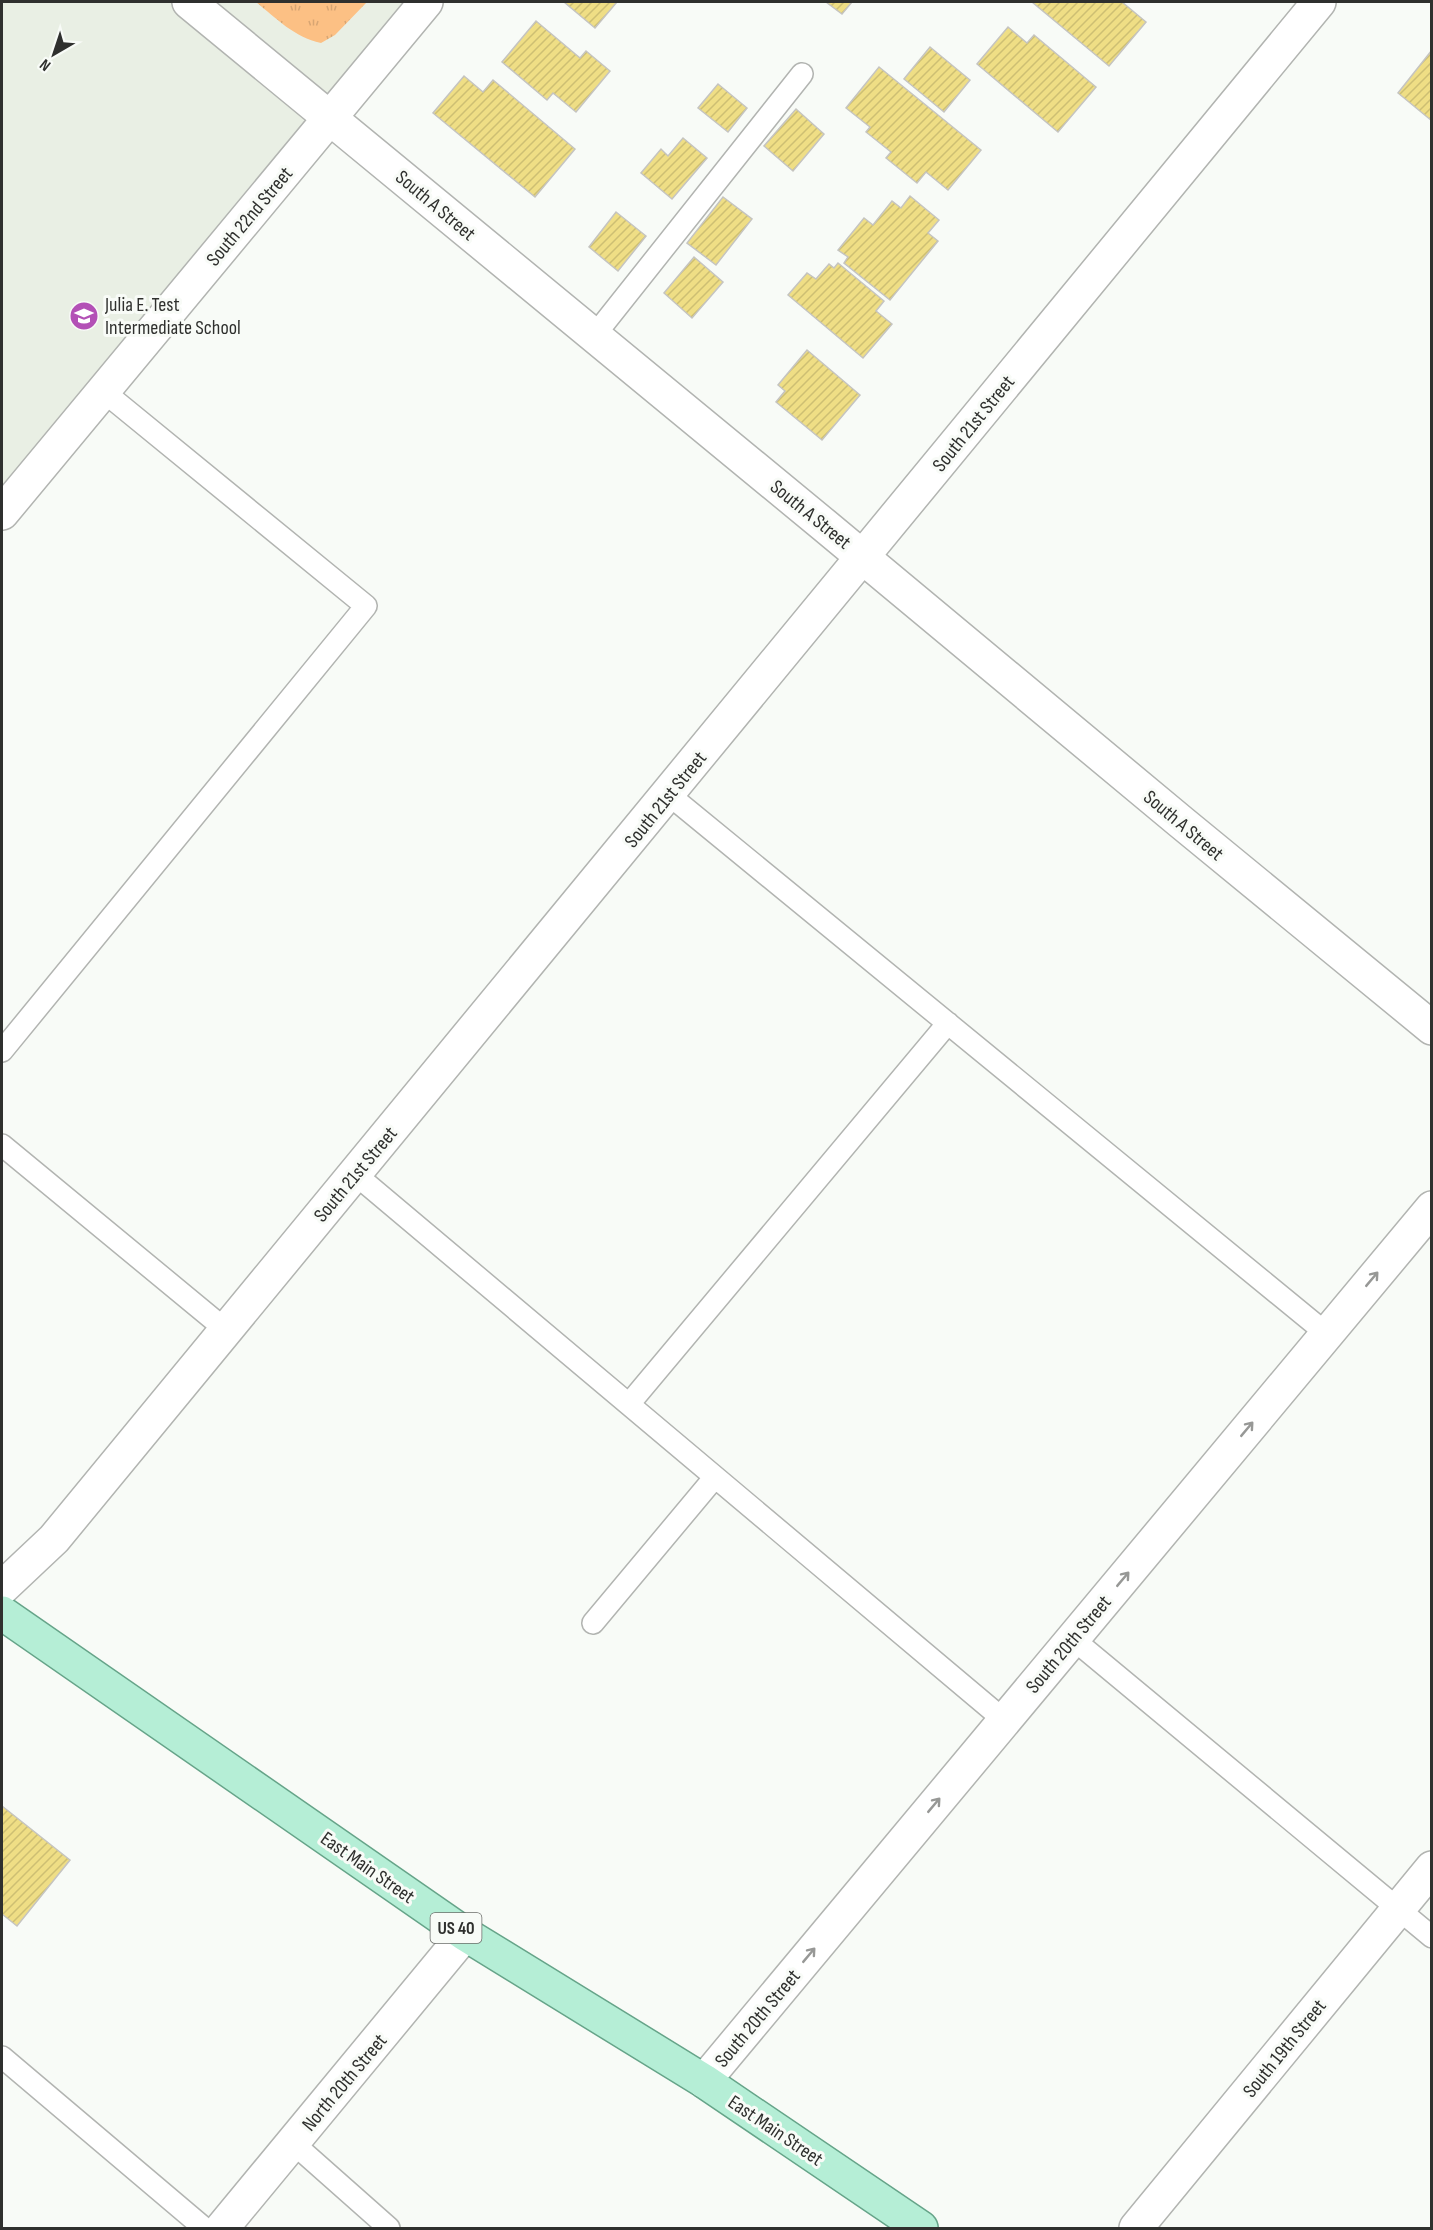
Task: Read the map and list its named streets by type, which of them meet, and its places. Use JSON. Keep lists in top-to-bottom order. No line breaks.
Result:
{"streets":{"main road":["East Main Street","US 40"],"street":["South A Street","South 22nd Street","South 21st Street","South 20th Street","South 19th Street","North 20th Street"]},"crossings":[["South A Street","South 22nd Street"],["South A Street","South 21st Street"],["South 20th Street","East Main Street"],["East Main Street","North 20th Street"]],"one_way":["South 20th Street"],"places":{"school or university":["Julia E. Test Intermediate School"]},"north":"bottom left"}
